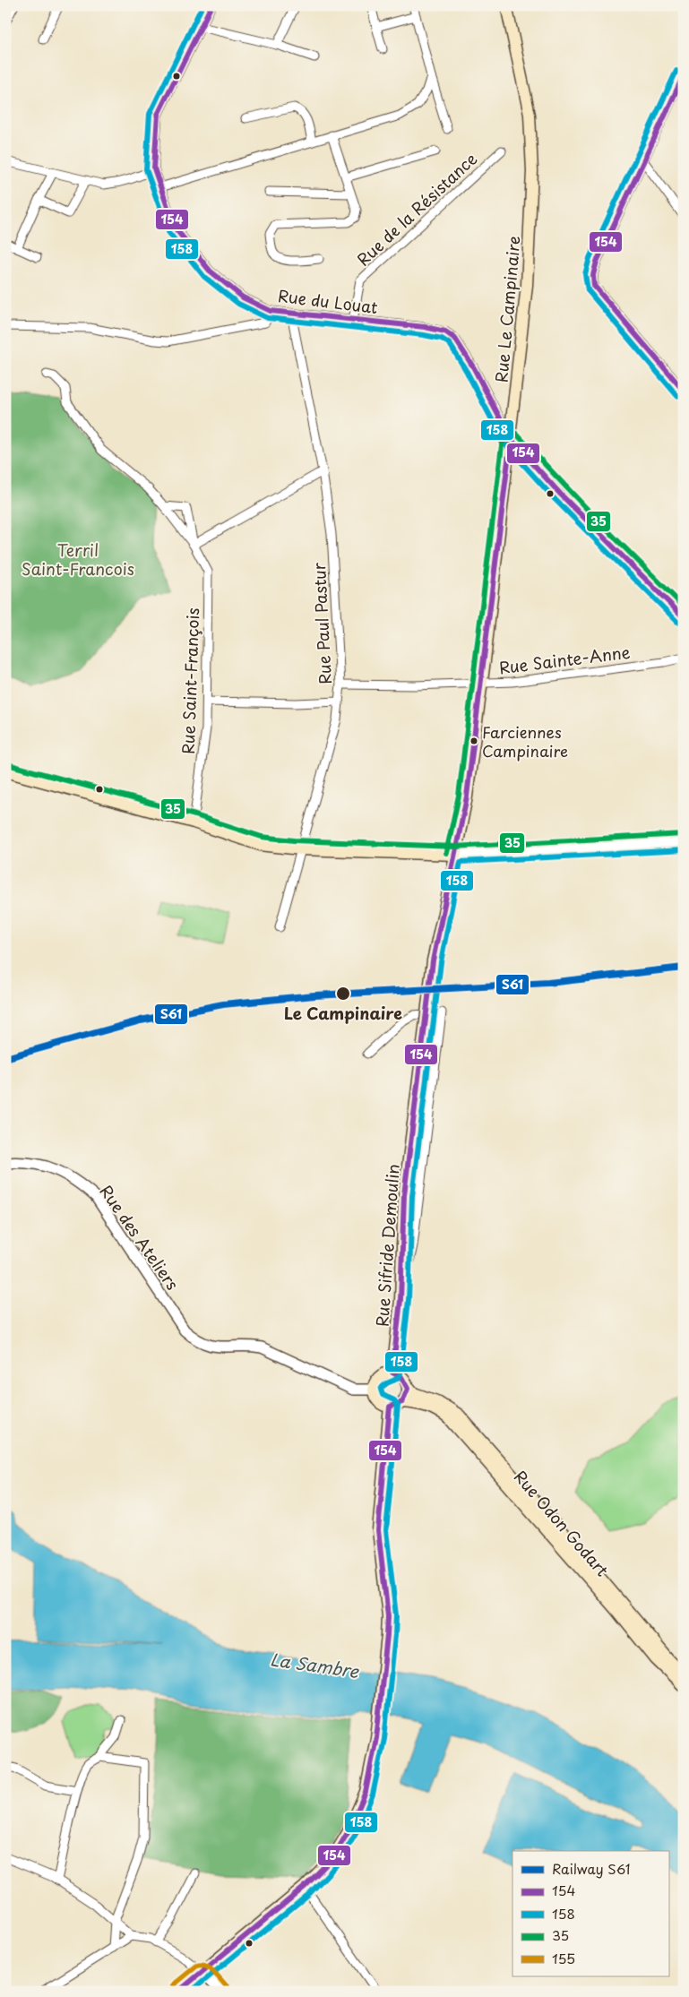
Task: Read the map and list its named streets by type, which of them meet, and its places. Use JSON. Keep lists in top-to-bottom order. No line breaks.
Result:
{"streets":{"main road":["Rue Le Campinaire","Rue Sifride Demoulin","Rue Odon Godart"],"street":["Rue de la Résistance","Rue du Louat","Rue Paul Pastur","Rue Sainte-Anne","Rue Saint-François","Rue des Ateliers"]},"crossings":[["Rue de la Résistance","Rue du Louat"],["Rue du Louat","Rue Le Campinaire"],["Rue du Louat","Rue Paul Pastur"],["Rue Le Campinaire","Rue Sainte-Anne"],["Rue Le Campinaire","Rue Sifride Demoulin"],["Rue Paul Pastur","Rue Sainte-Anne"],["Rue des Ateliers","Rue Sifride Demoulin"],["Rue des Ateliers","Rue Odon Godart"],["Rue Sifride Demoulin","Rue Odon Godart"]],"water":["La Sambre"],"parks":["Terril Saint-Francois"],"places":["Farciennes Campinaire","Le Campinaire"],"lines":["transit line 154","transit line 158","transit line 35","rail line S61","transit line 155"],"legend":["Railway S61","154","158","35","155"]}
